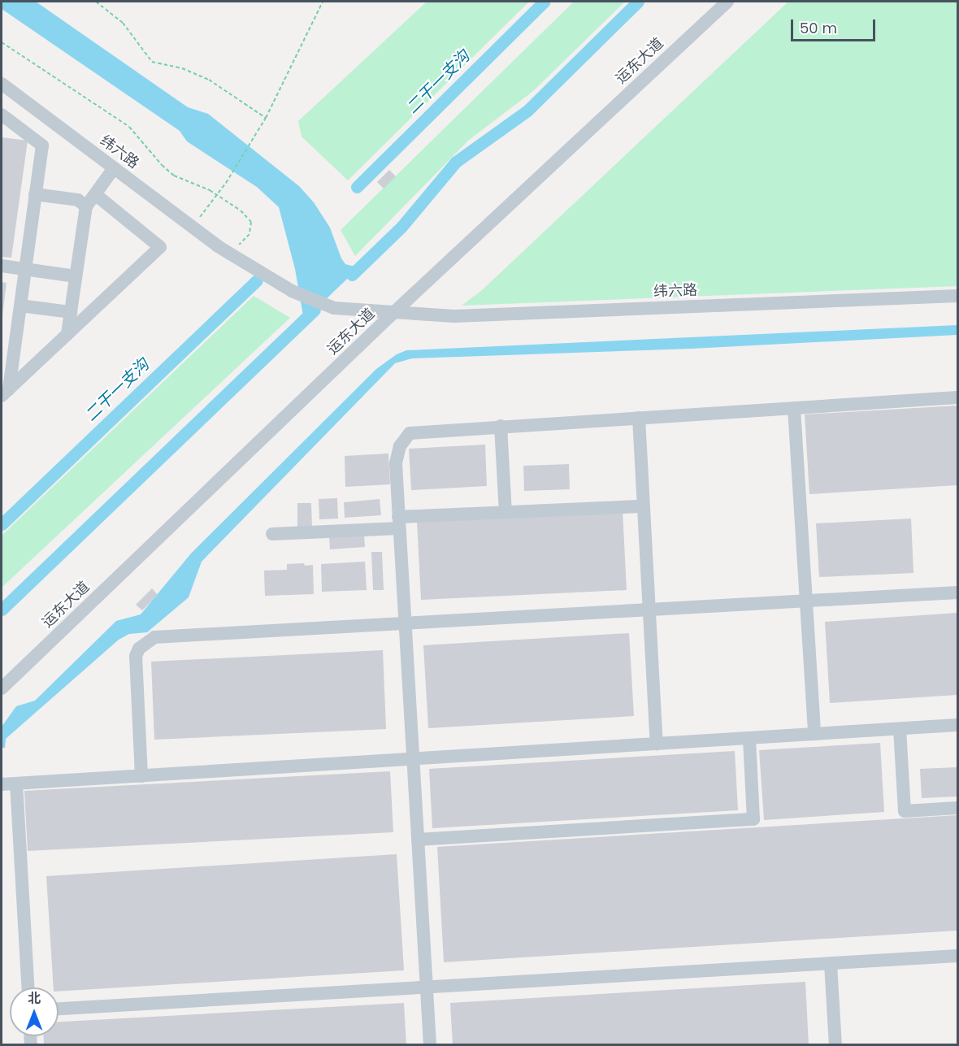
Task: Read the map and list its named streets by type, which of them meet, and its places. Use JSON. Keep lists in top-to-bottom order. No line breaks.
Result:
{"streets":{"street":["运东大道","纬六路"]},"crossings":[["运东大道","纬六路"]],"water":["二干一支沟"],"scale_bar":"50 m","north":"top"}
